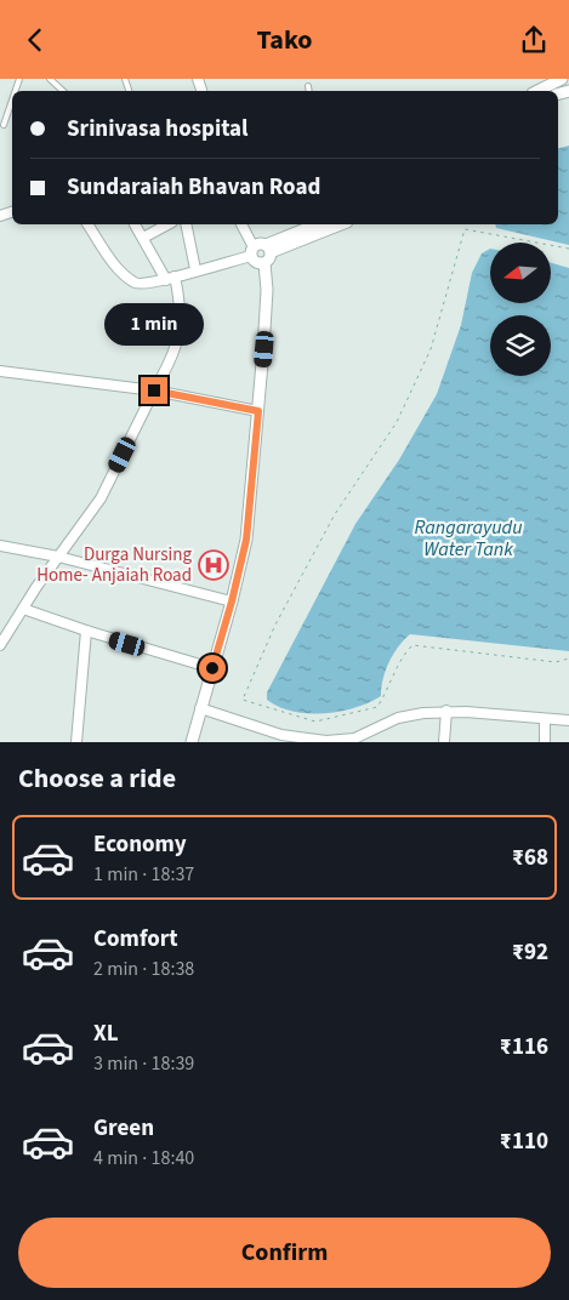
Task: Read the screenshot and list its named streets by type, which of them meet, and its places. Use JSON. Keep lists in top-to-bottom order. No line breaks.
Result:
{"water":["Rangarayudu Water Tank"],"places":{"hospital":["Durga Nursing Home- Anjaiah Road"]},"north":"left","page":{"header":"Tako","banner":["Srinivasa hospital","Sundaraiah Bhavan Road"],"bubble":"1 min","heading":"Choose a ride","list":[{"name":"Economy","note":"1 min · 18:37","value":"₹68"},{"name":"Comfort","note":"2 min · 18:38","value":"₹92"},{"name":"XL","note":"3 min · 18:39","value":"₹116"},{"name":"Green","note":"4 min · 18:40","value":"₹110"}],"buttons":"Confirm"}}
